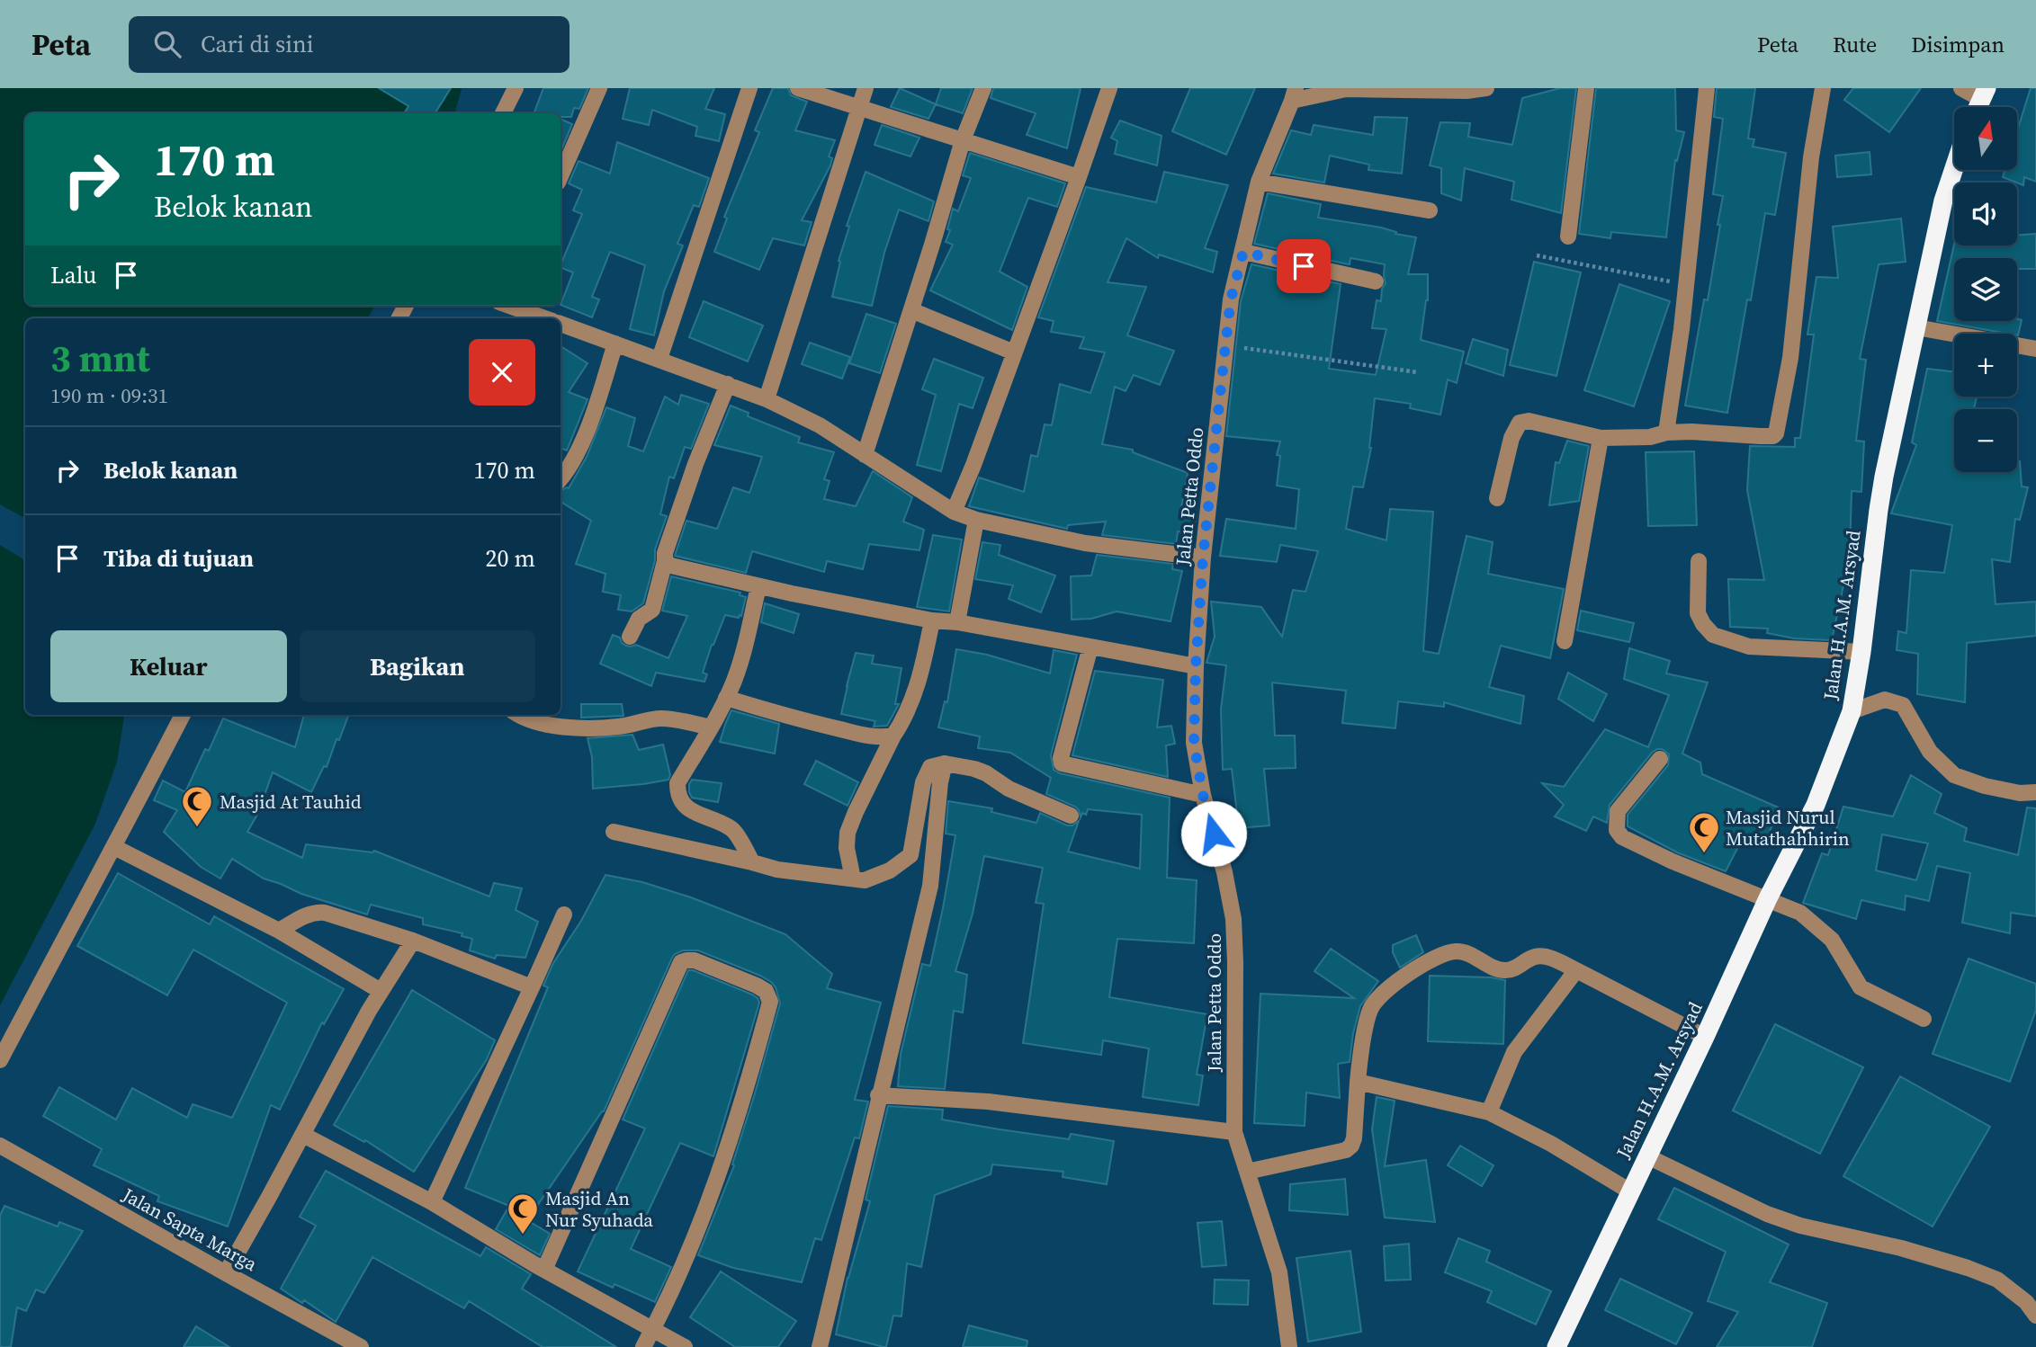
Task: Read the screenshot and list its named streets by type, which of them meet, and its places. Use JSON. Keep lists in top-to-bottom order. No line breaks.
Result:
{"streets":{"highway":["Jalan H.A.M. Arsyad"],"street":["Jalan Petta Oddo","Jalan Sapta Marga"]},"places":{"mosque":["Masjid At Tauhid","Masjid Nurul Mutathahhirin","Masjid An Nur Syuhada"]},"north":"top","page":{"header":"Peta","search":"Cari di sini","nav":["Peta","Rute","Disimpan"],"map_buttons":["+","−"],"turn":["170 m","Belok kanan"],"then":"Lalu","heading":["3 mnt","190 m · 09:31"],"list":[{"name":"Belok kanan","value":"170 m"},{"name":"Tiba di tujuan","value":"20 m"}],"buttons":["Keluar","Bagikan"]}}
